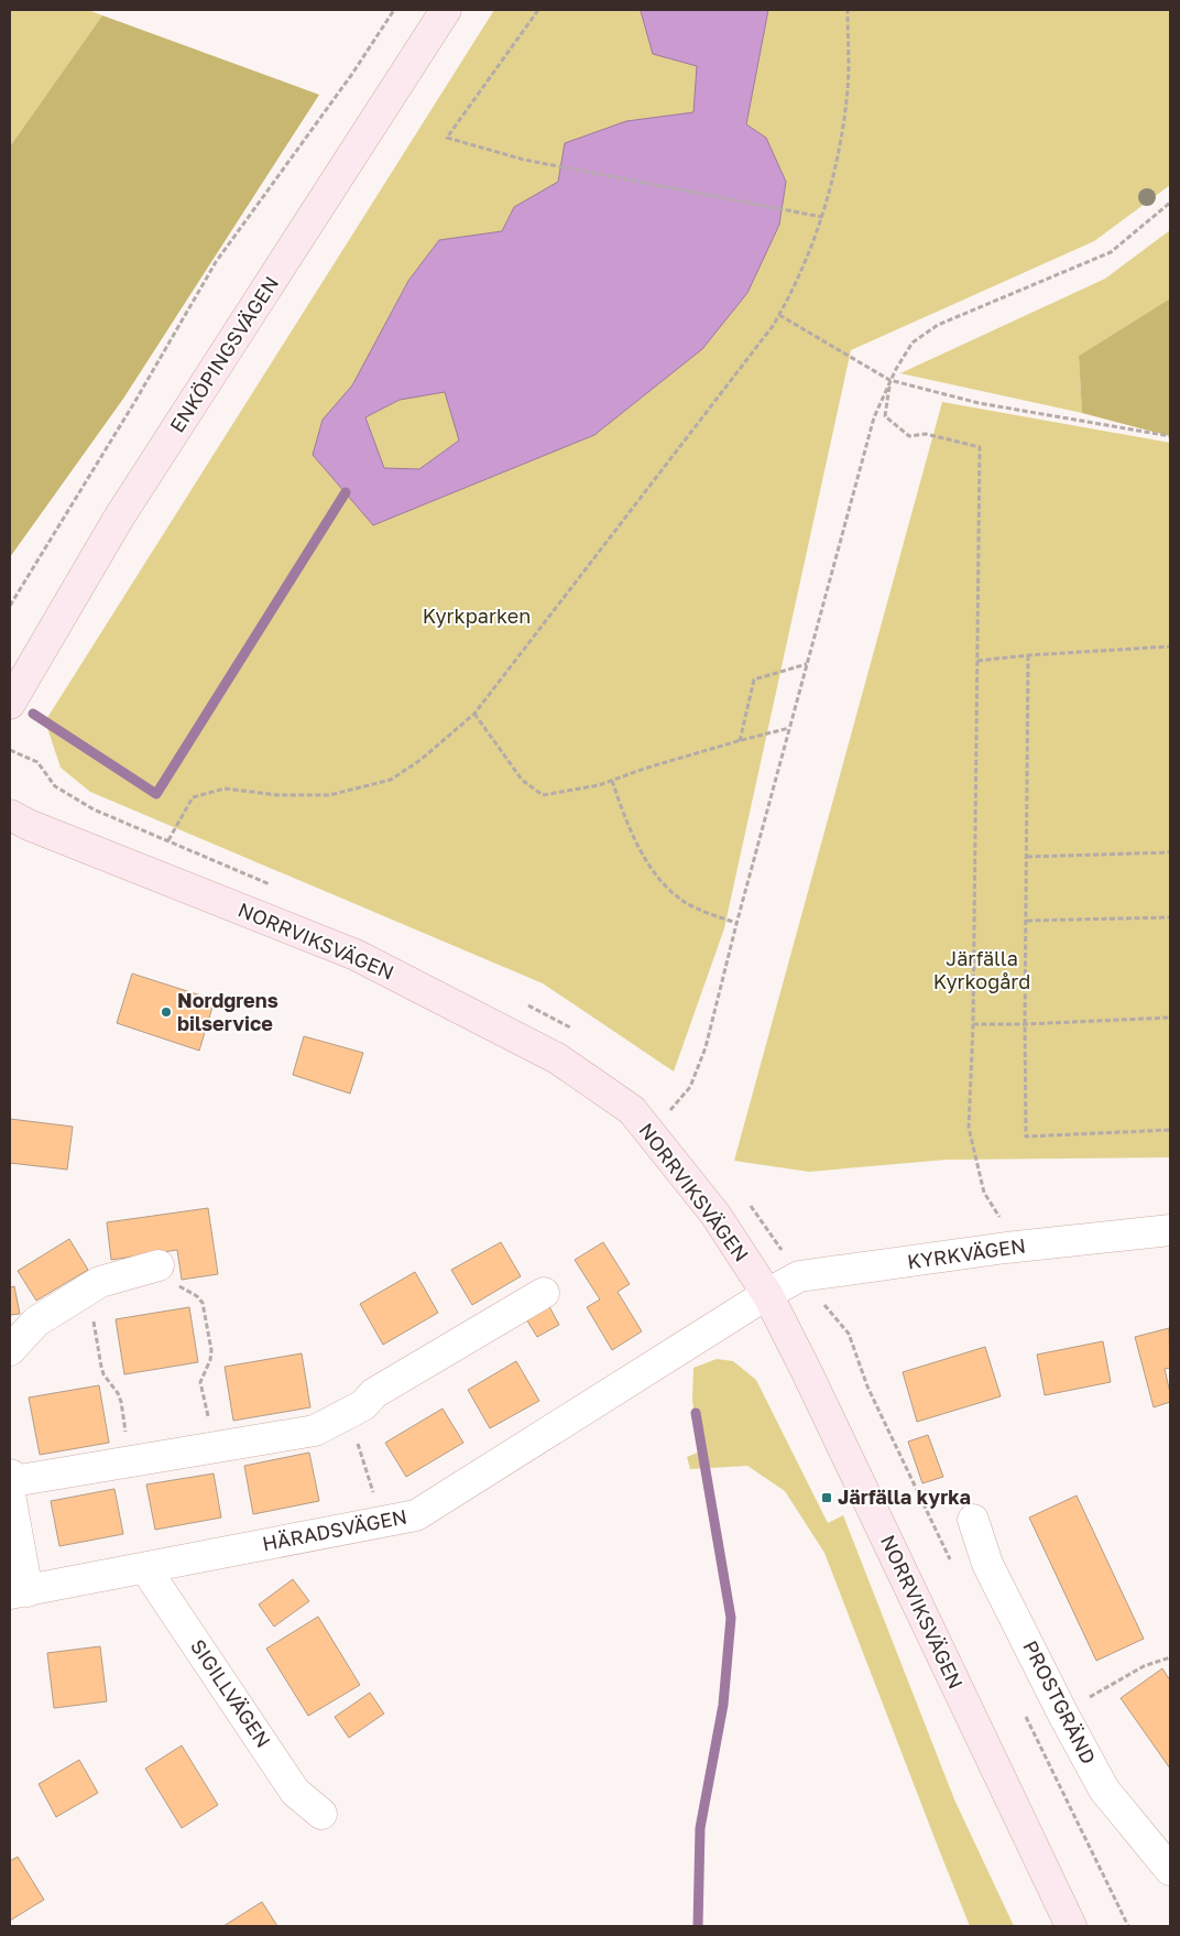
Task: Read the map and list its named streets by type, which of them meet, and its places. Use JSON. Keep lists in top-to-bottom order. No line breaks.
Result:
{"streets":{"street":["ENKÖPINGSVÄGEN","NORRVIKSVÄGEN","KYRKVÄGEN","HÄRADSVÄGEN","SIGILLVÄGEN","PROSTGRÄND"]},"crossings":[["NORRVIKSVÄGEN","KYRKVÄGEN"],["NORRVIKSVÄGEN","HÄRADSVÄGEN"],["KYRKVÄGEN","HÄRADSVÄGEN"],["HÄRADSVÄGEN","SIGILLVÄGEN"]],"parks":["Kyrkparken","Järfälla Kyrkogård"],"places":{"other":["Nordgrens bilservice"],"transit":["Järfälla kyrka"]}}
